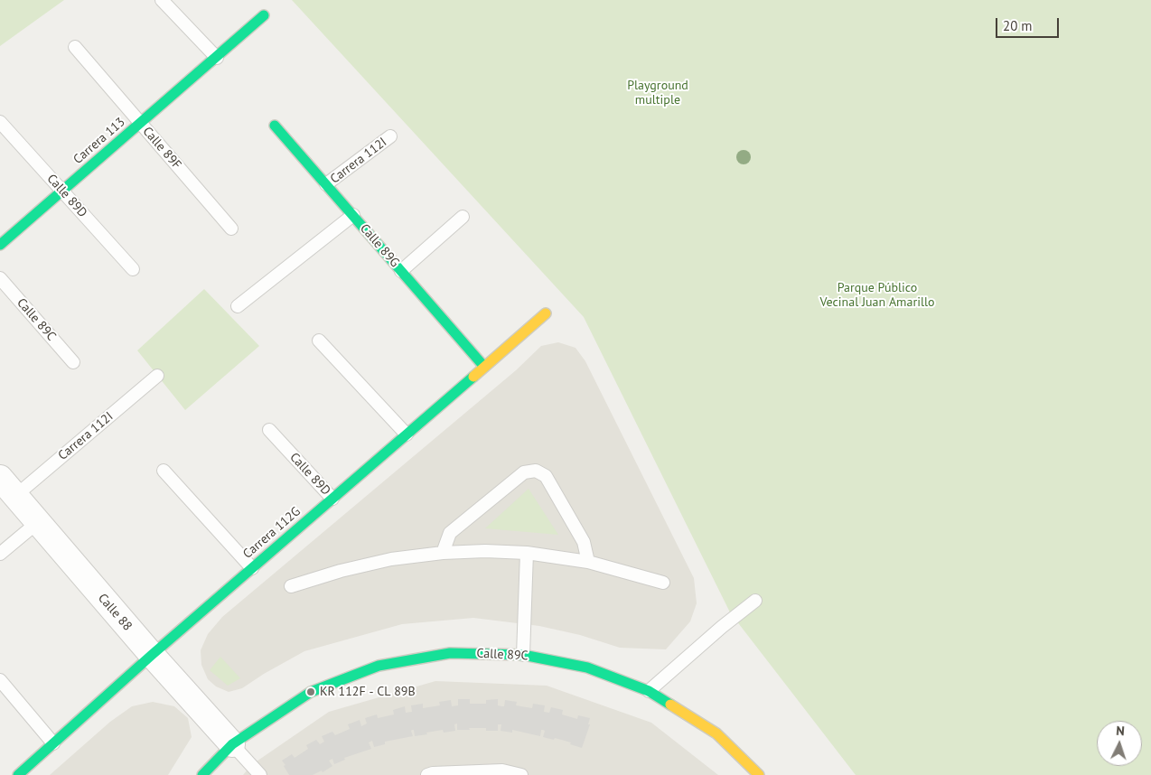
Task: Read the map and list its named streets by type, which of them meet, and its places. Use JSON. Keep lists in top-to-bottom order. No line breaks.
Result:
{"streets":{"street":["Carrera 113","Calle 89G","Calle 89C","Carrera 112G","Calle 88"],"lane":["Calle 89F","Carrera 112I","Calle 89D"]},"crossings":[["Carrera 113","Calle 89F"],["Carrera 113","Calle 89D"],["Carrera 112I","Calle 89G"],["Carrera 112I","Calle 88"],["Calle 89D","Carrera 112G"],["Calle 89G","Carrera 112G"],["Calle 89C","Calle 88"],["Carrera 112G","Calle 88"]],"parks":["Playground multiple","Parque Público Vecinal Juan Amarillo"],"places":["KR 112F - CL 89B"],"scale_bar":"20 m","north":"top"}
